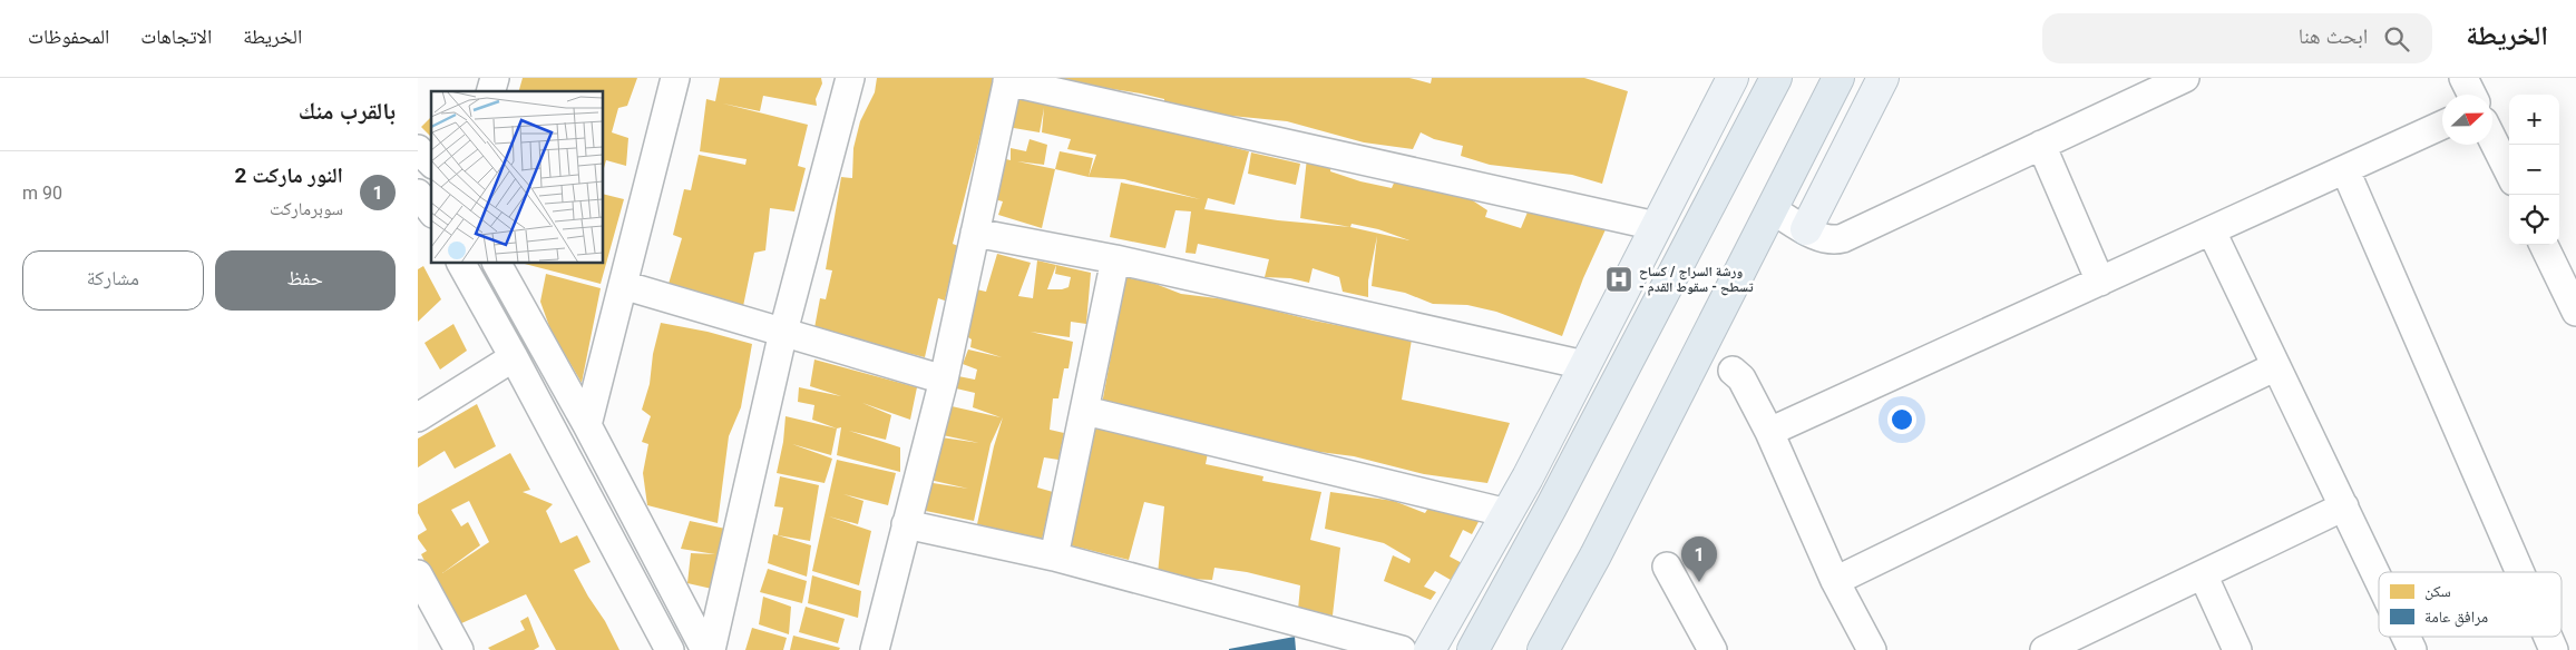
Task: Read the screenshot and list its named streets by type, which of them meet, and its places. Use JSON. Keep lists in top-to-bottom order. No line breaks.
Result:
{"places":{"hospital":["ورشة السراج / كساح - تسطح - سقوط القدم"]},"legend":["سكن","مرافق عامة"],"north":"right","page":{"header":"الخريطة","search":"ابحث هنا","nav":["الخريطة","الاتجاهات","المحفوظات"],"heading":"بالقرب منك","map_buttons":["+","−"],"list":[{"mark":"1","name":"النور ماركت 2","note":"سوبرماركت","value":"90 m"}],"buttons":["حفظ","مشاركة"],"pins":"1"}}
